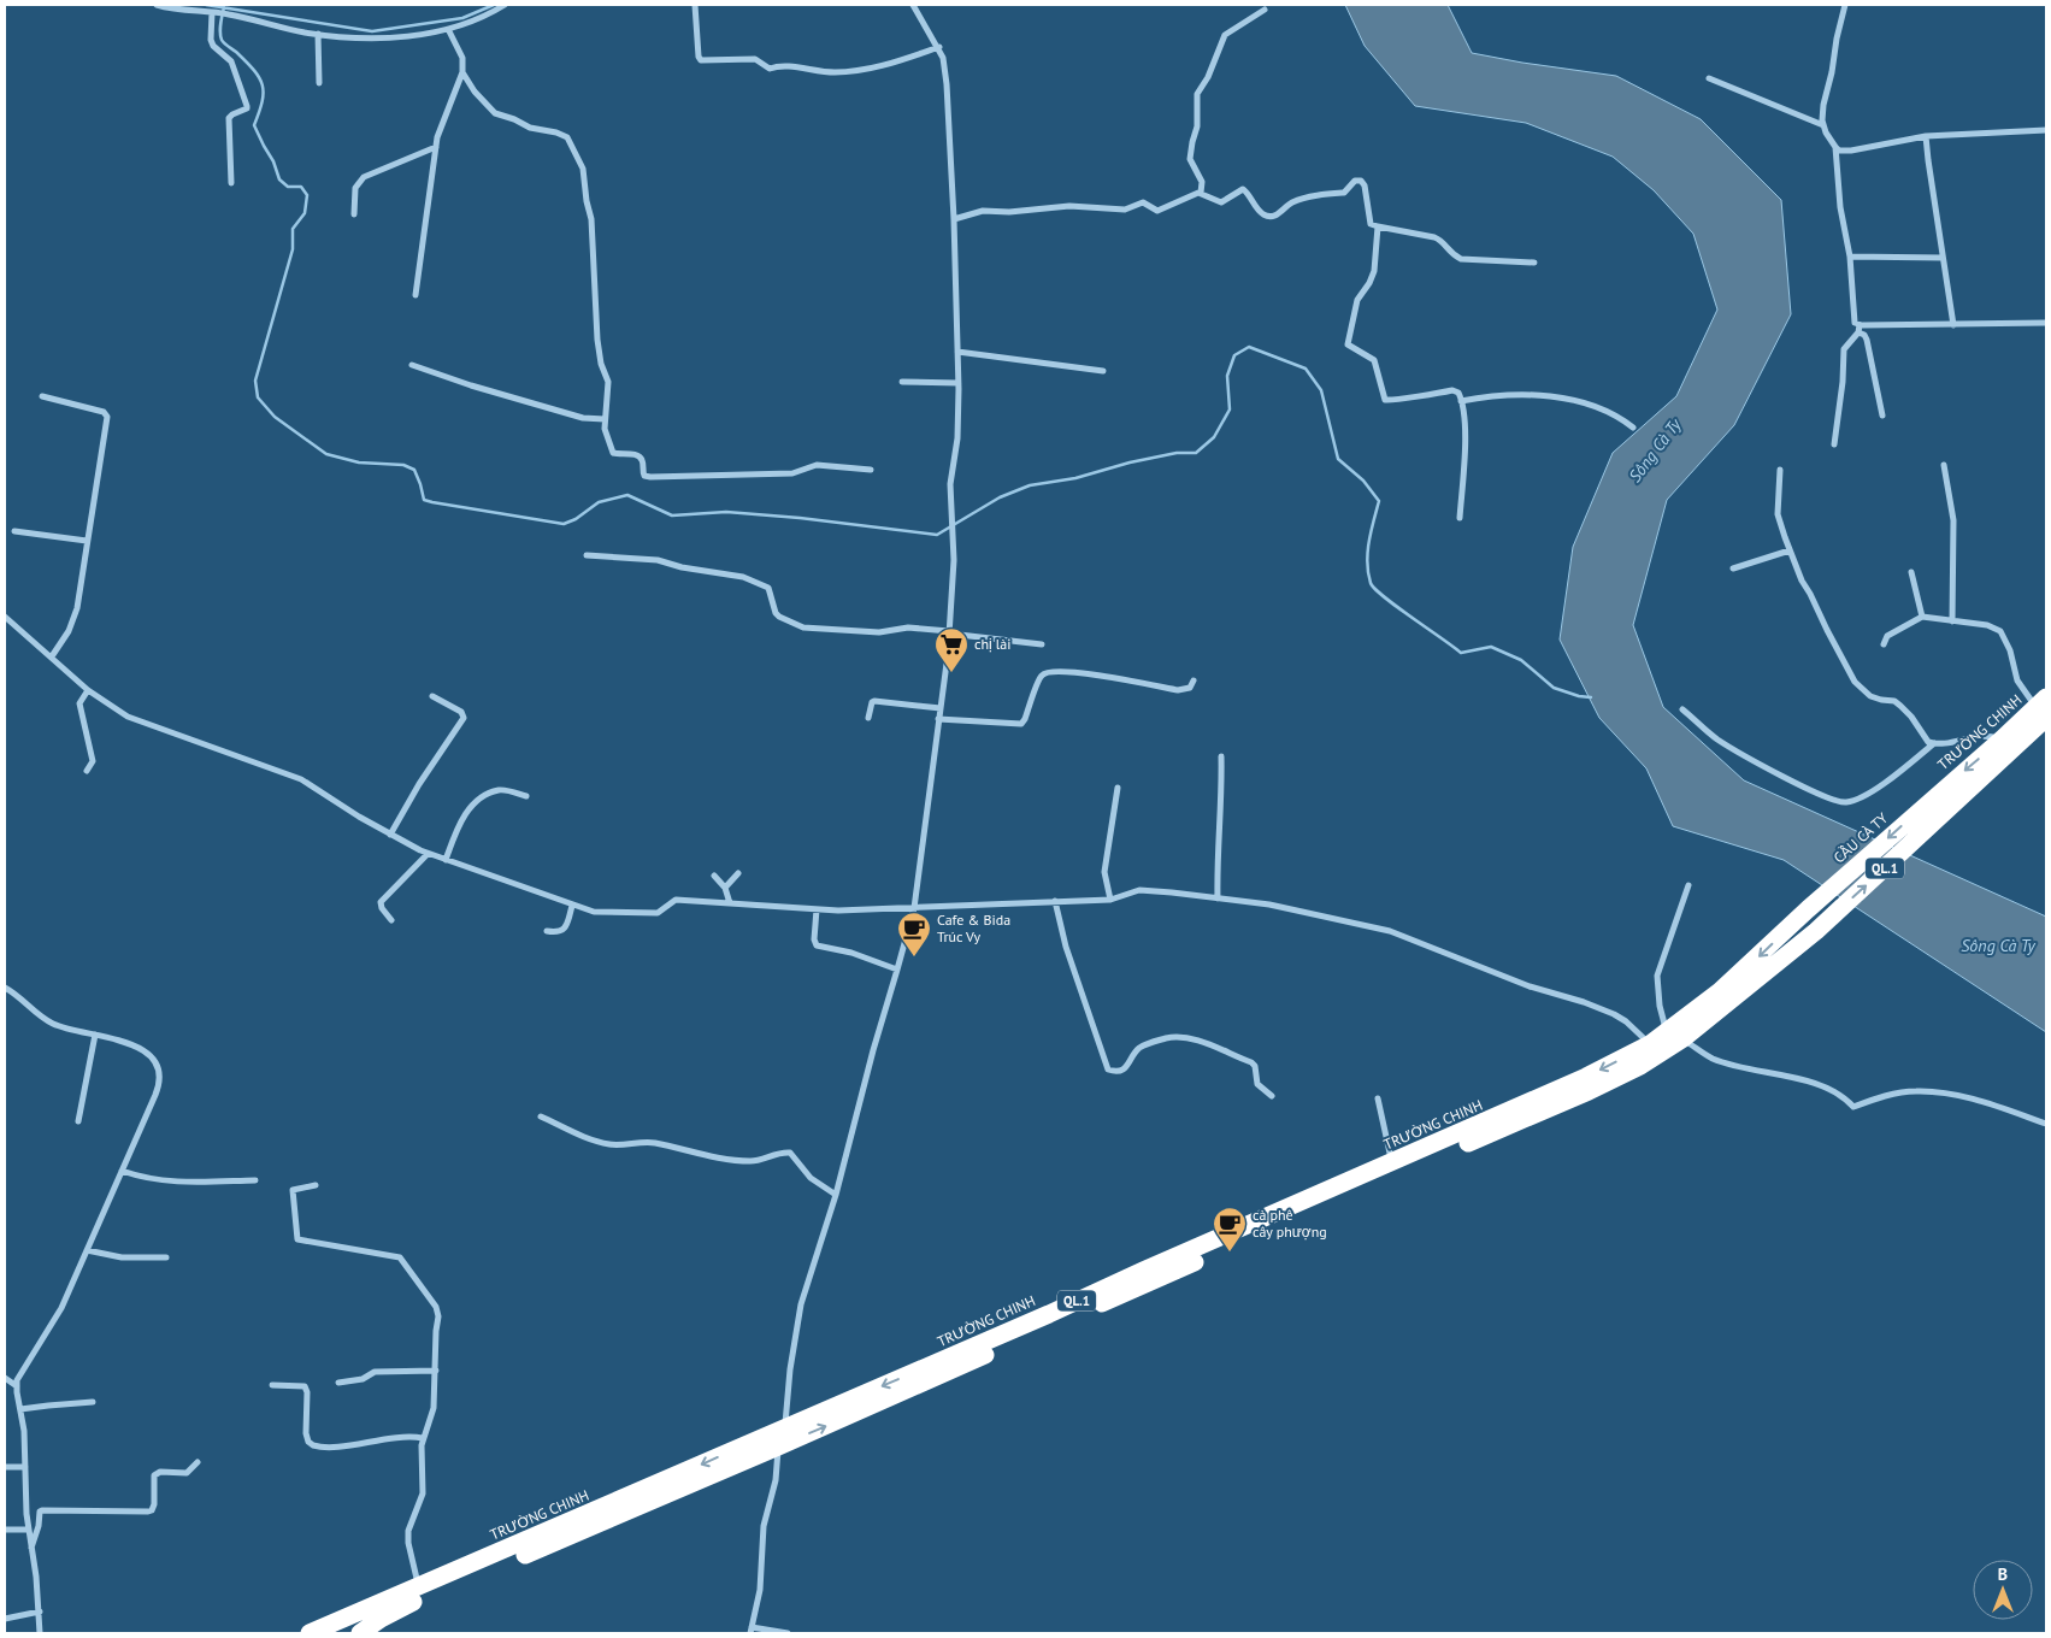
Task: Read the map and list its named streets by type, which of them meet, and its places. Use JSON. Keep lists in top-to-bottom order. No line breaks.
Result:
{"streets":{"highway":["TRƯỜNG CHINH","CẦU CÀ TY","QL.1"]},"crossings":[["TRƯỜNG CHINH","CẦU CÀ TY"]],"one_way":["CẦU CÀ TY"],"water":["Sông Cà Ty"],"places":{"supermarket":["chị lài"],"cafe":["Cafe & Bida Trúc Vy","cà phê cây phượng"]},"north":"top"}
